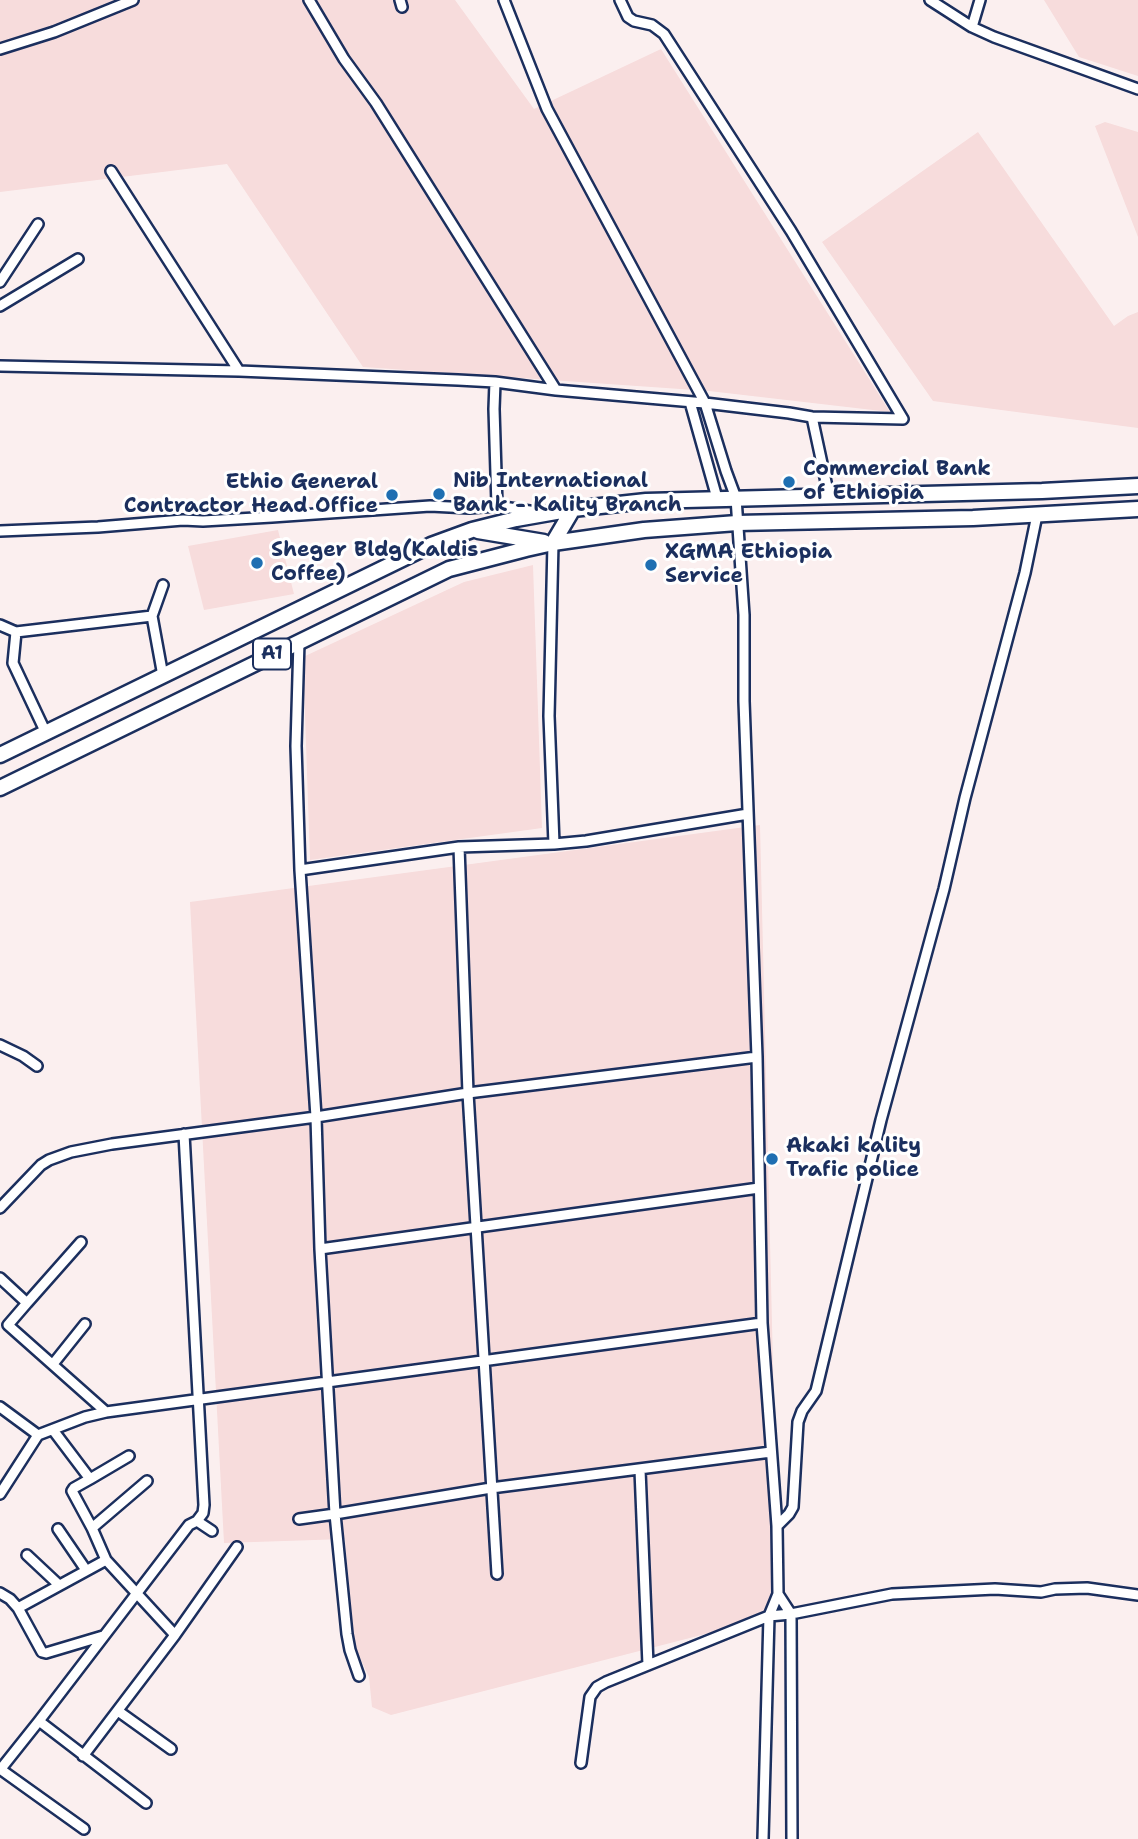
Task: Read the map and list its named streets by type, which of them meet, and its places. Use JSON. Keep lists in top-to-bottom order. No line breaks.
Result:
{"streets":{"main road":["A1"]},"places":["Commercial Bank of Ethiopia","Nib International Bank - Kality Branch","Ethio General Contractor Head Office","Sheger Bldg(Kaldis Coffee)","XGMA Ethiopia Service","Akaki kality Trafic police"]}
